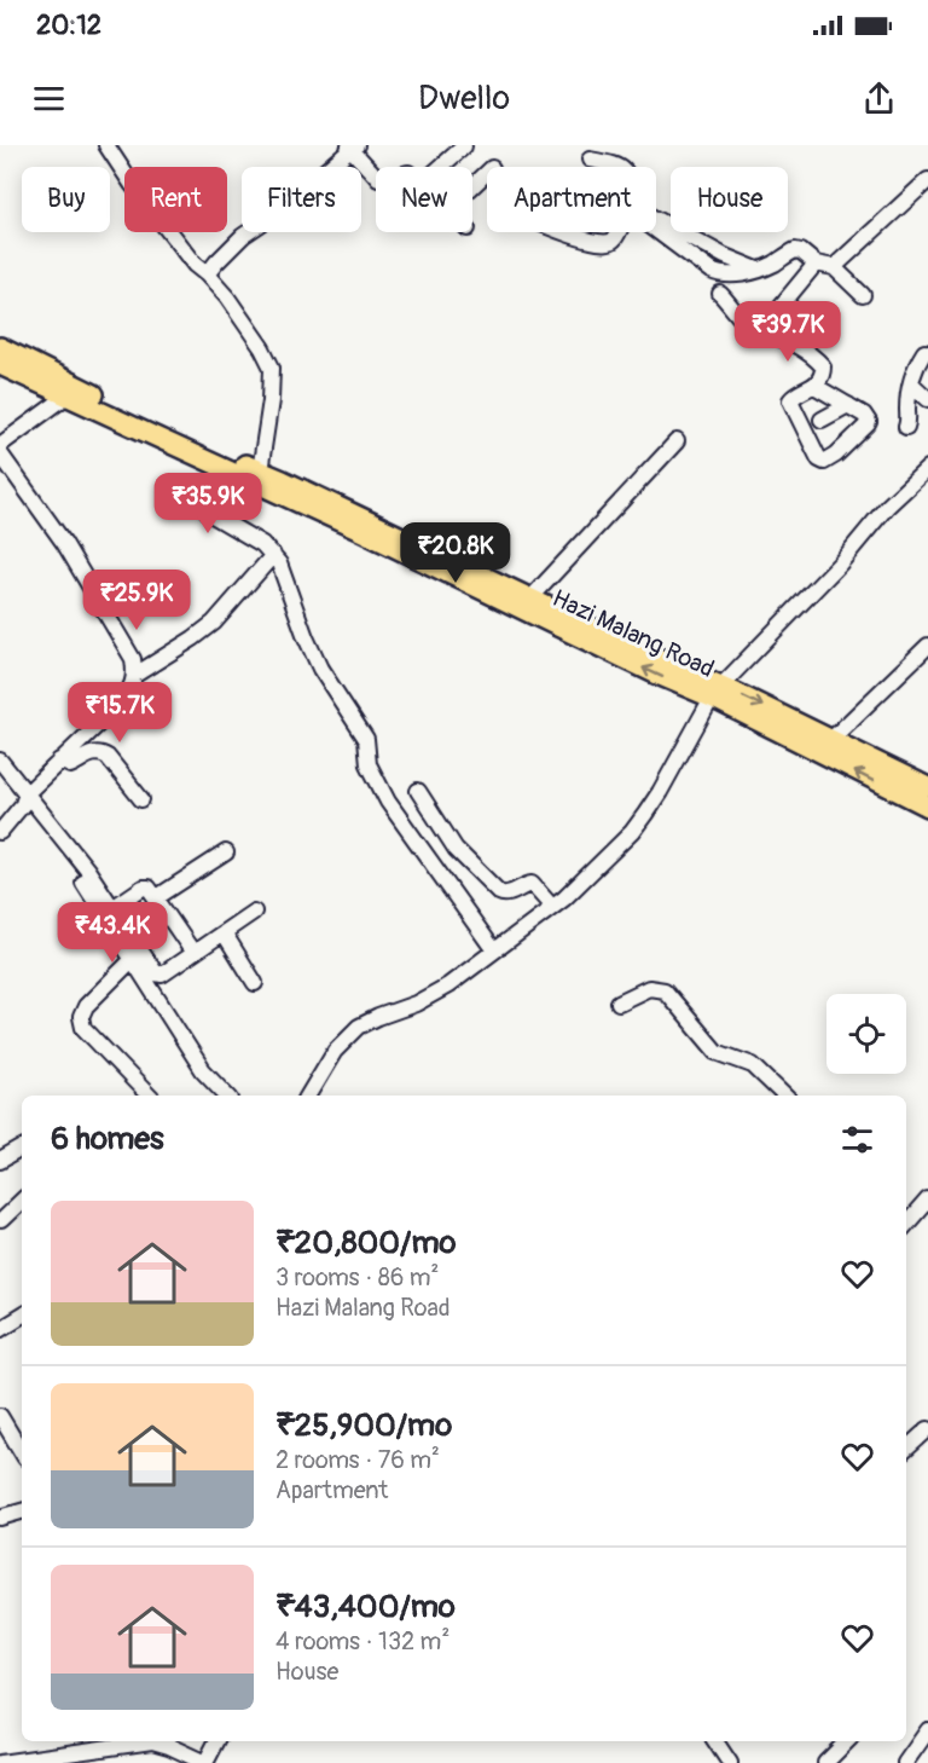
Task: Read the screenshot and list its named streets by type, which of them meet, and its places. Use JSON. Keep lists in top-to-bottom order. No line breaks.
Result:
{"streets":{"main road":["Hazi Malang Road"]},"page":{"status":"20:12","header":"Dwello","chip":["Buy","Rent","Filters","New","Apartment","House"],"price":["₹39.7K","₹35.9K","₹20.8K","₹25.9K","₹15.7K","₹43.4K"],"heading":"6 homes","list":[{"name":"₹20,800/mo","note":"3 rooms · 86 m² · Hazi Malang Road"},{"name":"₹25,900/mo","note":"2 rooms · 76 m² · Apartment"},{"name":"₹43,400/mo","note":"4 rooms · 132 m² · House"}]}}
